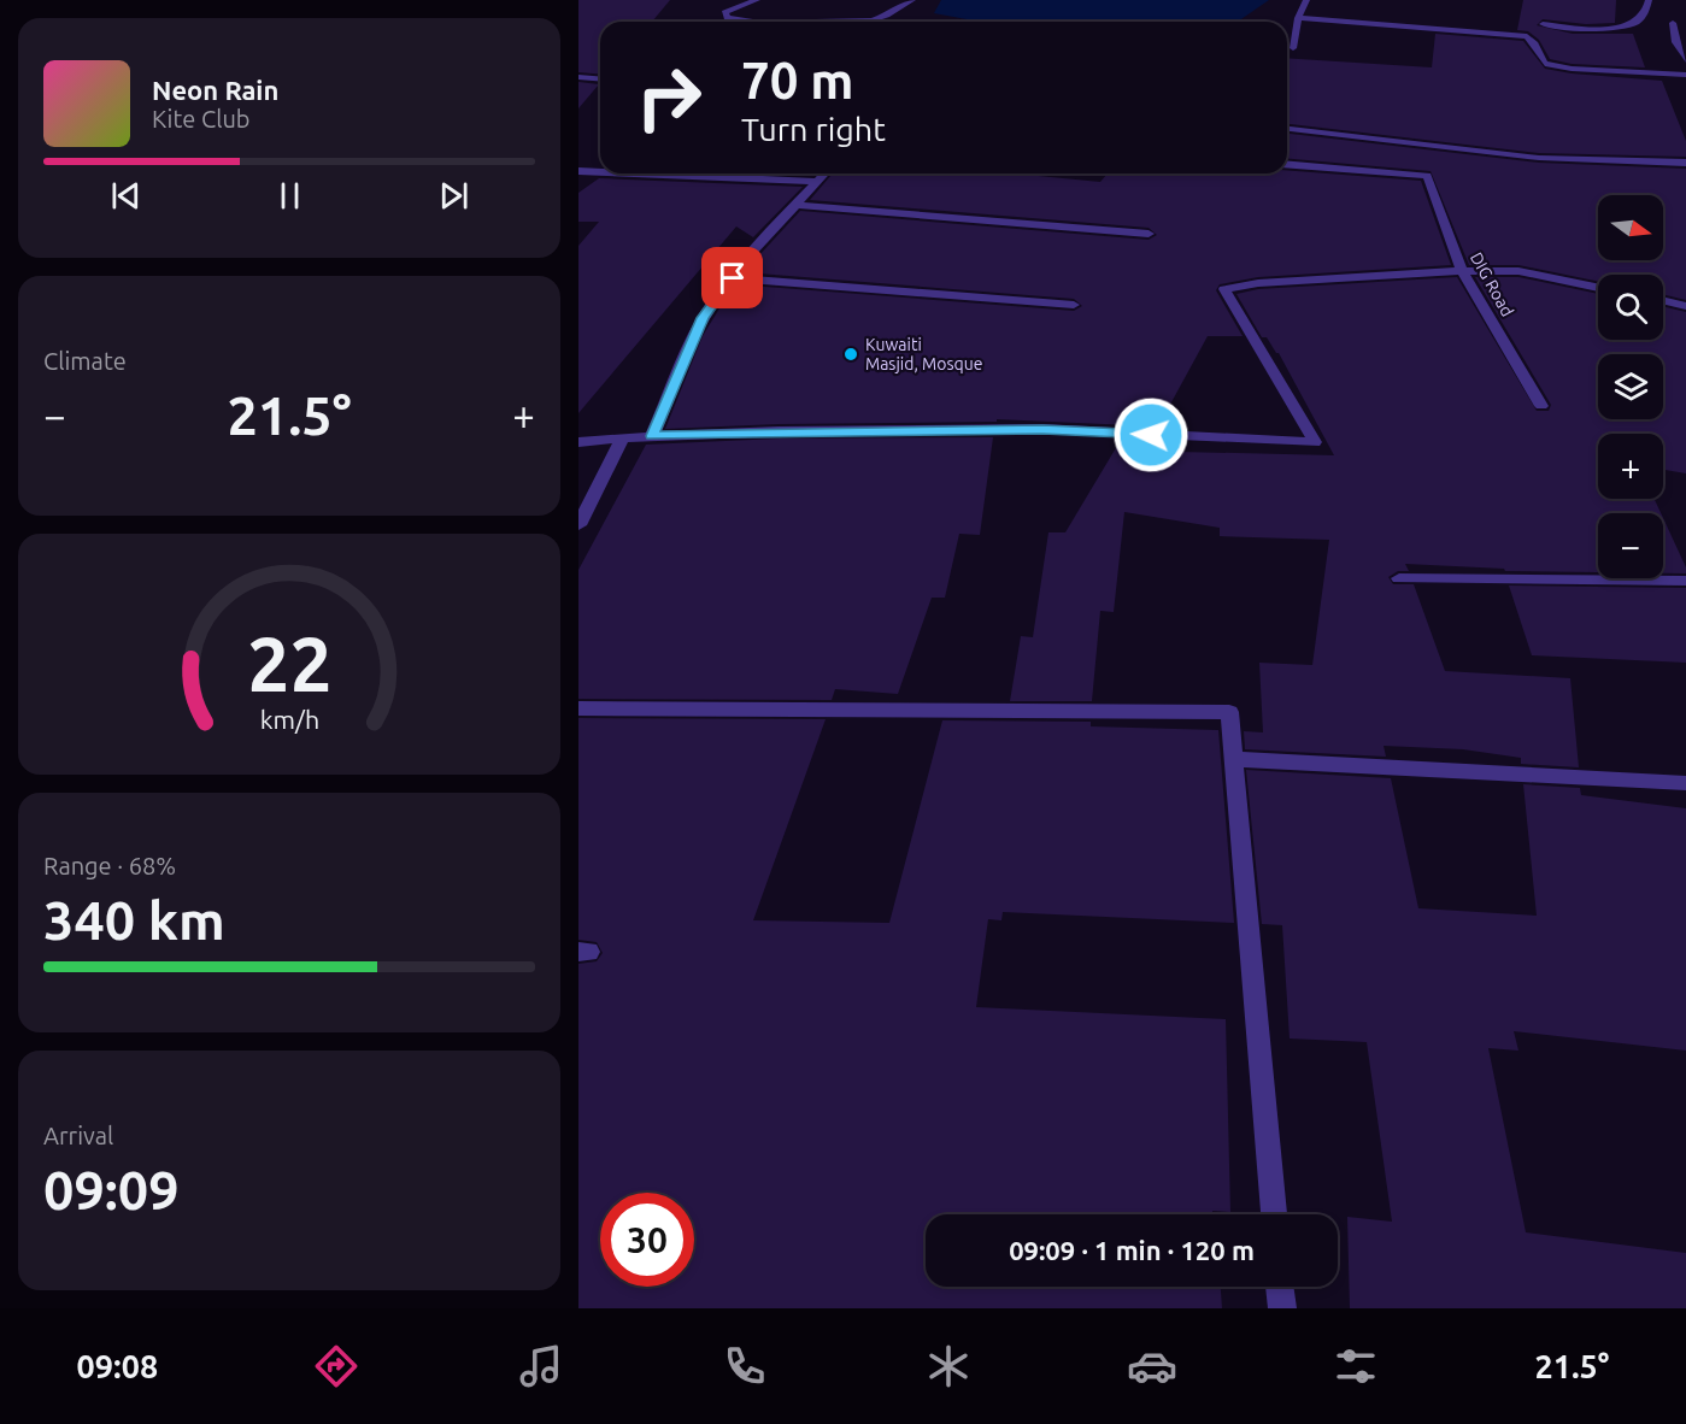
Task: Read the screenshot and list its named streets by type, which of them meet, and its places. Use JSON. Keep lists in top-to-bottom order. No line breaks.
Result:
{"streets":{"street":["DIG Road"]},"places":["Kuwaiti Masjid, Mosque"],"north":"right","page":{"turn":["70 m","Turn right"],"song":["Neon Rain","Kite Club"],"map_buttons":["+","−"],"tile":["Climate",["Range · 68%","340 km"],["Arrival","09:09"]],"heat":["−","21.5°","+"],"limit":"30","trip":"09:09 · 1 min · 120 m","tabs":["09:08","21.5°"],"gauge":["22","km/h"]}}
